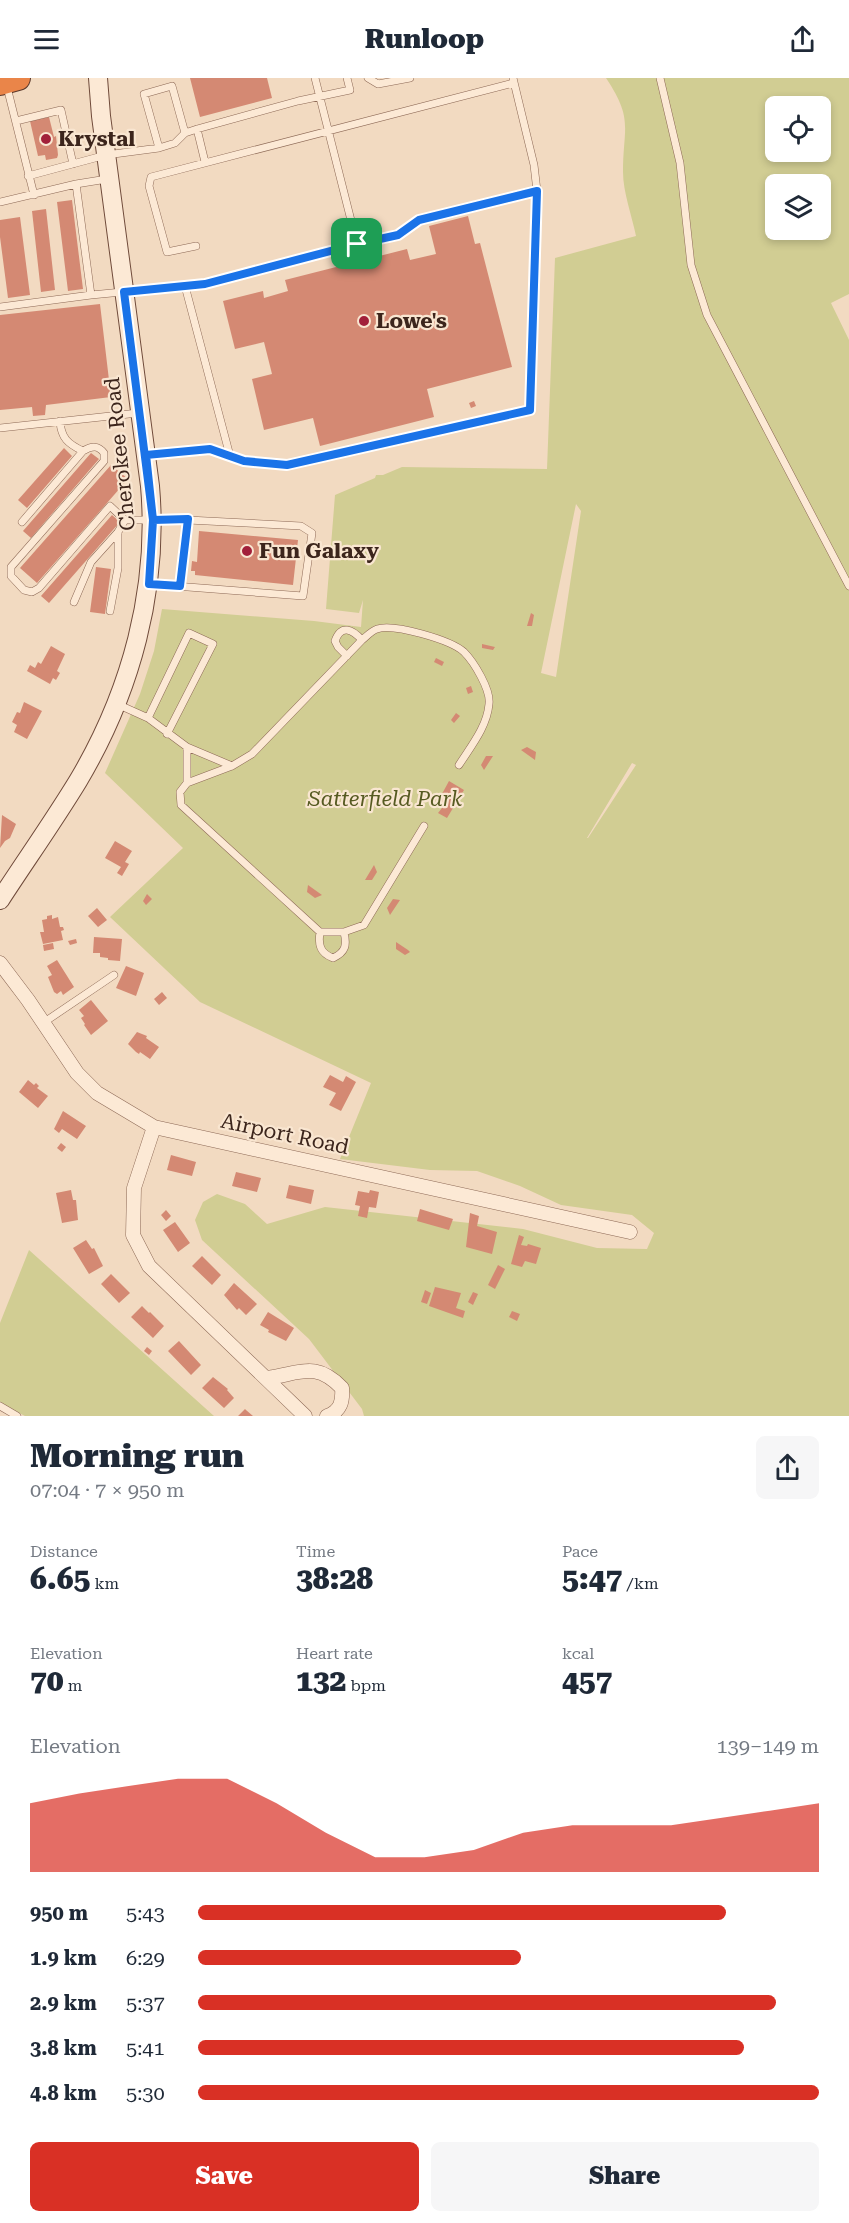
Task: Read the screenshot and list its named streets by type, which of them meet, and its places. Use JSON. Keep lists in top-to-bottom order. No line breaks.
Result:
{"streets":{"main road":["Cherokee Road"],"street":["Airport Road"]},"parks":["Satterfield Park"],"places":["Krystal","Lowe's","Fun Galaxy"],"page":{"header":"Runloop","heading":["Morning run","07:04 · 7 × 950 m"],"stats":[["Distance","6.65 km"],["Time","38:28"],["Pace","5:47 /km"],["Elevation","70 m"],["Heart rate","132 bpm"],["kcal","457"]],"chart":["Elevation","139–149 m"],"list":[{"name":"950 m","note":"5:43"},{"name":"1.9 km","note":"6:29"},{"name":"2.9 km","note":"5:37"},{"name":"3.8 km","note":"5:41"},{"name":"4.8 km","note":"5:30"}],"buttons":["Save","Share"]}}
